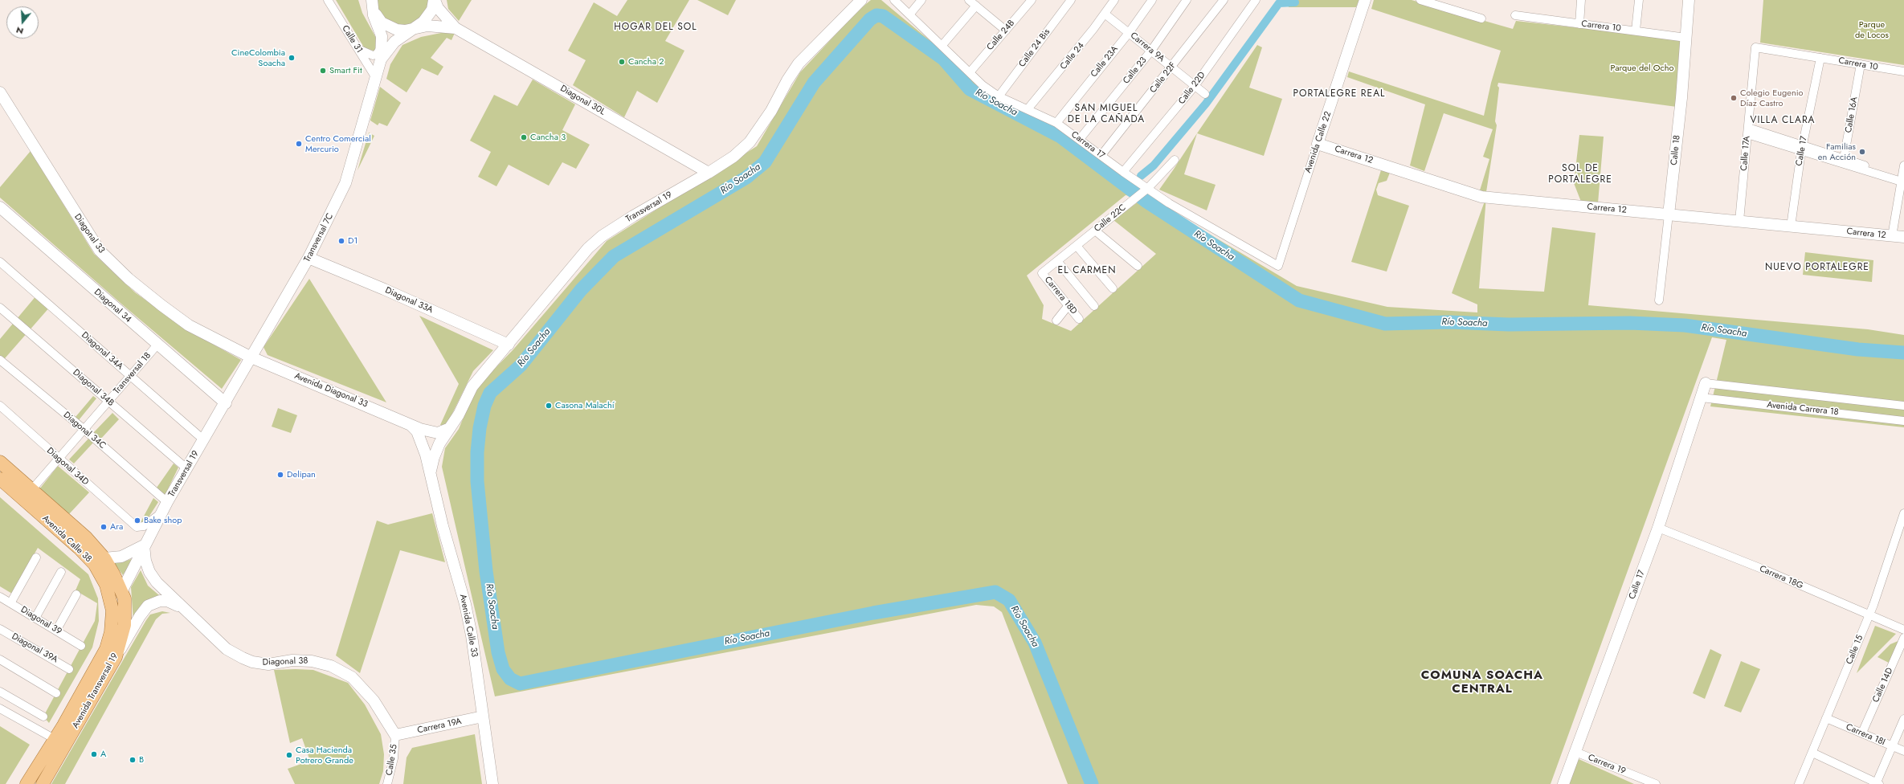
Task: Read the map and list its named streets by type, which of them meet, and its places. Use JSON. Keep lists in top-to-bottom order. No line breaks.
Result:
{"streets":{"main road":["Diagonal 30L","Avenida Calle 22","Calle 18","Calle 17","Carrera 12","Transversal 19","Diagonal 33","Transversal 7C","Diagonal 33A","Diagonal 34","Avenida Diagonal 33","Avenida Calle 38","Avenida Calle 33","Diagonal 38","Avenida Transversal 19","Carrera 19A"],"street":["Carrera 10","Calle 24B","Calle 31","Carrera 9A","Calle 24 Bis","Calle 24","Calle 23A","Calle 23","Calle 22F","Calle 22D","Calle 16A","Carrera 17","Calle 17A","Calle 22C","Carrera 18D","Diagonal 34A","Transversal 18","Diagonal 34B","Avenida Carrera 18","Diagonal 34C","Diagonal 34D","Carrera 18G","Diagonal 39","Diagonal 39A","Calle 15","Calle 14D","Carrera 18I","Calle 35","Carrera 19"]},"crossings":[["Carrera 10","Calle 16A"],["Carrera 10","Calle 18"],["Carrera 10","Calle 17"],["Carrera 10","Calle 17A"],["Calle 24B","Carrera 17"],["Calle 31","Transversal 7C"],["Carrera 9A","Calle 24"],["Carrera 9A","Calle 23A"],["Carrera 9A","Calle 23"],["Carrera 9A","Calle 22F"],["Carrera 9A","Calle 22D"],["Calle 24 Bis","Carrera 17"],["Calle 24","Carrera 17"],["Calle 23A","Carrera 17"],["Calle 23","Carrera 17"],["Calle 22F","Carrera 17"],["Calle 22D","Carrera 17"],["Diagonal 30L","Transversal 19"],["Avenida Calle 22","Carrera 17"],["Avenida Calle 22","Carrera 12"],["Carrera 17","Calle 22C"],["Calle 18","Carrera 12"],["Calle 17","Carrera 12"],["Calle 17","Avenida Carrera 18"],["Calle 17","Carrera 18G"],["Calle 17","Carrera 19"],["Calle 17A","Carrera 12"],["Transversal 19","Transversal 7C"],["Transversal 19","Diagonal 33A"],["Transversal 19","Diagonal 34"],["Transversal 19","Diagonal 34A"],["Transversal 19","Diagonal 34B"],["Transversal 19","Avenida Diagonal 33"],["Transversal 19","Diagonal 34C"],["Transversal 19","Diagonal 34D"],["Transversal 19","Avenida Calle 38"],["Transversal 19","Avenida Calle 33"],["Transversal 19","Diagonal 38"],["Transversal 19","Avenida Transversal 19"],["Calle 22C","Carrera 18D"],["Diagonal 33","Transversal 7C"],["Diagonal 33","Avenida Diagonal 33"],["Transversal 7C","Diagonal 33A"],["Transversal 7C","Diagonal 34"],["Transversal 7C","Avenida Diagonal 33"],["Diagonal 34","Transversal 18"],["Diagonal 34A","Transversal 18"],["Transversal 18","Diagonal 34B"],["Transversal 18","Diagonal 34C"],["Transversal 18","Diagonal 34D"],["Transversal 18","Avenida Calle 38"],["Avenida Diagonal 33","Avenida Calle 33"],["Avenida Calle 38","Avenida Transversal 19"],["Carrera 18G","Calle 15"],["Avenida Calle 33","Carrera 19A"],["Calle 15","Carrera 18I"],["Diagonal 38","Avenida Transversal 19"],["Diagonal 38","Carrera 19A"],["Diagonal 38","Calle 35"],["Calle 14D","Carrera 18I"],["Carrera 19A","Calle 35"]],"districts":["HOGAR DEL SOL","PORTALEGRE REAL","SAN MIGUEL DE LA CAÑADA","VILLA CLARA","SOL DE PORTALEGRE","NUEVO PORTALEGRE","EL CARMEN","COMUNA SOACHA CENTRAL"],"water":["Río Soacha"],"parks":["Parque de Locos","Parque del Ocho"],"places":["CineColombia Soacha","Cancha 2","Smart Fit","Colegio Eugenio Díaz Castro","Cancha 3","Centro Comercial Mercurio","Familias en Acción","D1","Casona Malachí","Delipan","Bake shop","Ara","A","Casa Hacienda Potrero Grande","B"],"north":"bottom"}
